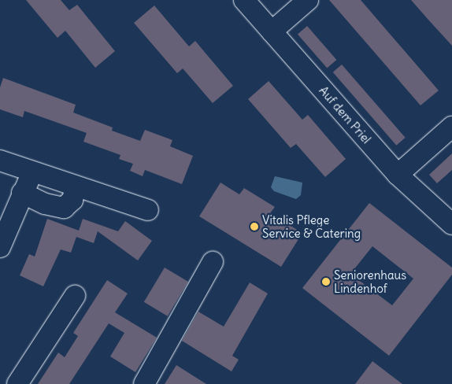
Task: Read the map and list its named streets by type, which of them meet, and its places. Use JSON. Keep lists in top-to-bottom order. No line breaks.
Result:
{"streets":{"street":["Auf dem Priel"]},"places":["Vitalis Pflege Service & Catering","Seniorenhaus Lindenhof"]}
